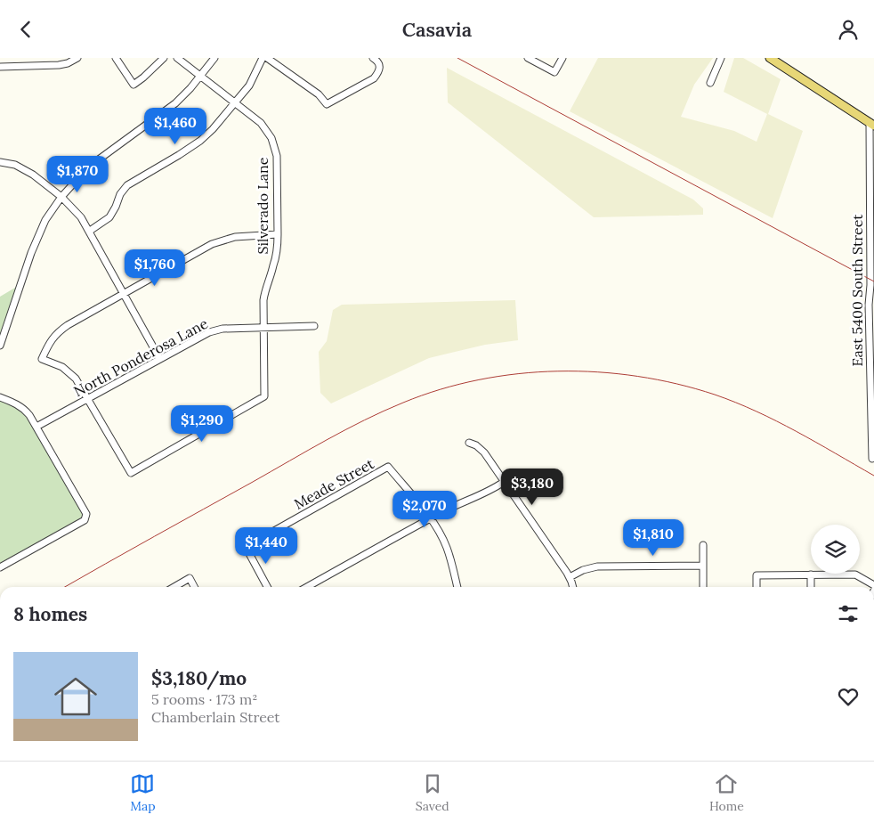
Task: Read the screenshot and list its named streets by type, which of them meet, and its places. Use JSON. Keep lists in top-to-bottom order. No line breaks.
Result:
{"streets":{"street":["Silverado Lane","East 5400 South Street","North Ponderosa Lane","Meade Street"]},"crossings":[["Silverado Lane","North Ponderosa Lane"]],"page":{"header":"Casavia","price":["$1,460","$1,870","$1,760","$1,290","$3,180","$2,070","$1,810","$1,440"],"heading":"8 homes","list":[{"name":"$3,180/mo","note":"5 rooms · 173 m² · Chamberlain Street"}],"tabs":["Map","Saved","Home"]}}
